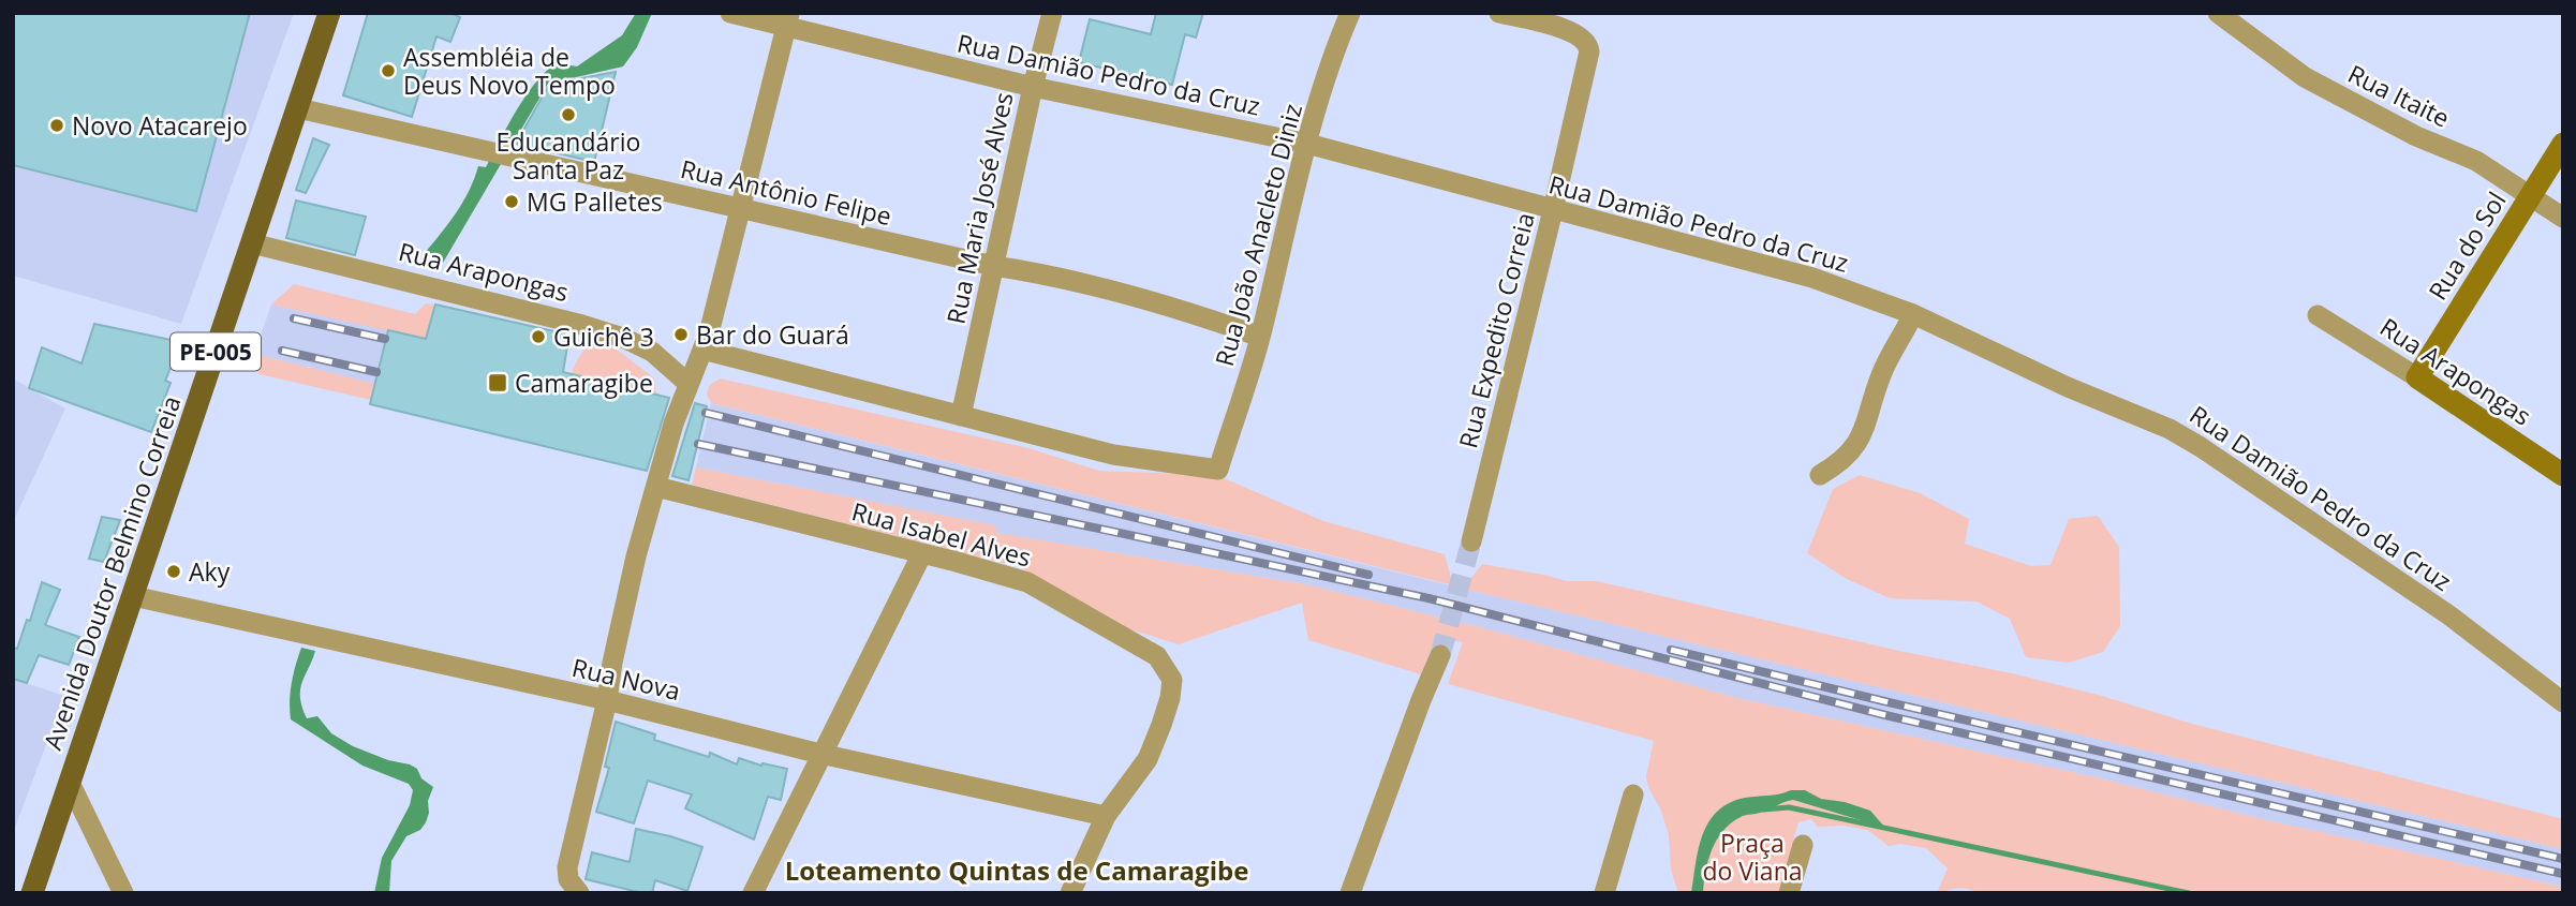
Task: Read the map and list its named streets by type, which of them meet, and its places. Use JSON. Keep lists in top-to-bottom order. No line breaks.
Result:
{"streets":{"main road":["PE-005","Avenida Doutor Belmino Correia"],"street":["Rua Damião Pedro da Cruz","Rua Itaite","Rua Antônio Felipe","Rua Maria José Alves","Rua João Anacleto Diniz","Rua do Sol","Rua Arapongas","Rua Expedito Correia","Rua Isabel Alves","Rua Nova"]},"crossings":[["Rua Damião Pedro da Cruz","Rua Maria José Alves"],["Rua Damião Pedro da Cruz","Rua João Anacleto Diniz"],["Rua Damião Pedro da Cruz","Rua Expedito Correia"],["Rua Itaite","Rua do Sol"],["Rua Antônio Felipe","Rua Maria José Alves"],["Rua Antônio Felipe","Rua João Anacleto Diniz"],["Rua Antônio Felipe","Avenida Doutor Belmino Correia"],["Rua Maria José Alves","Rua João Anacleto Diniz"],["Rua do Sol","Rua Arapongas"],["Rua Arapongas","Avenida Doutor Belmino Correia"],["Rua Isabel Alves","Rua Nova"],["Avenida Doutor Belmino Correia","Rua Nova"]],"districts":["Loteamento Quintas de Camaragibe"],"parks":["Praça do Viana"],"places":{"other":["Assembléia de Deus Novo Tempo","Educandário Santa Paz","Novo Atacarejo","MG Palletes","Bar do Guará","Guichê 3","Aky"],"transit":["Camaragibe"]}}
